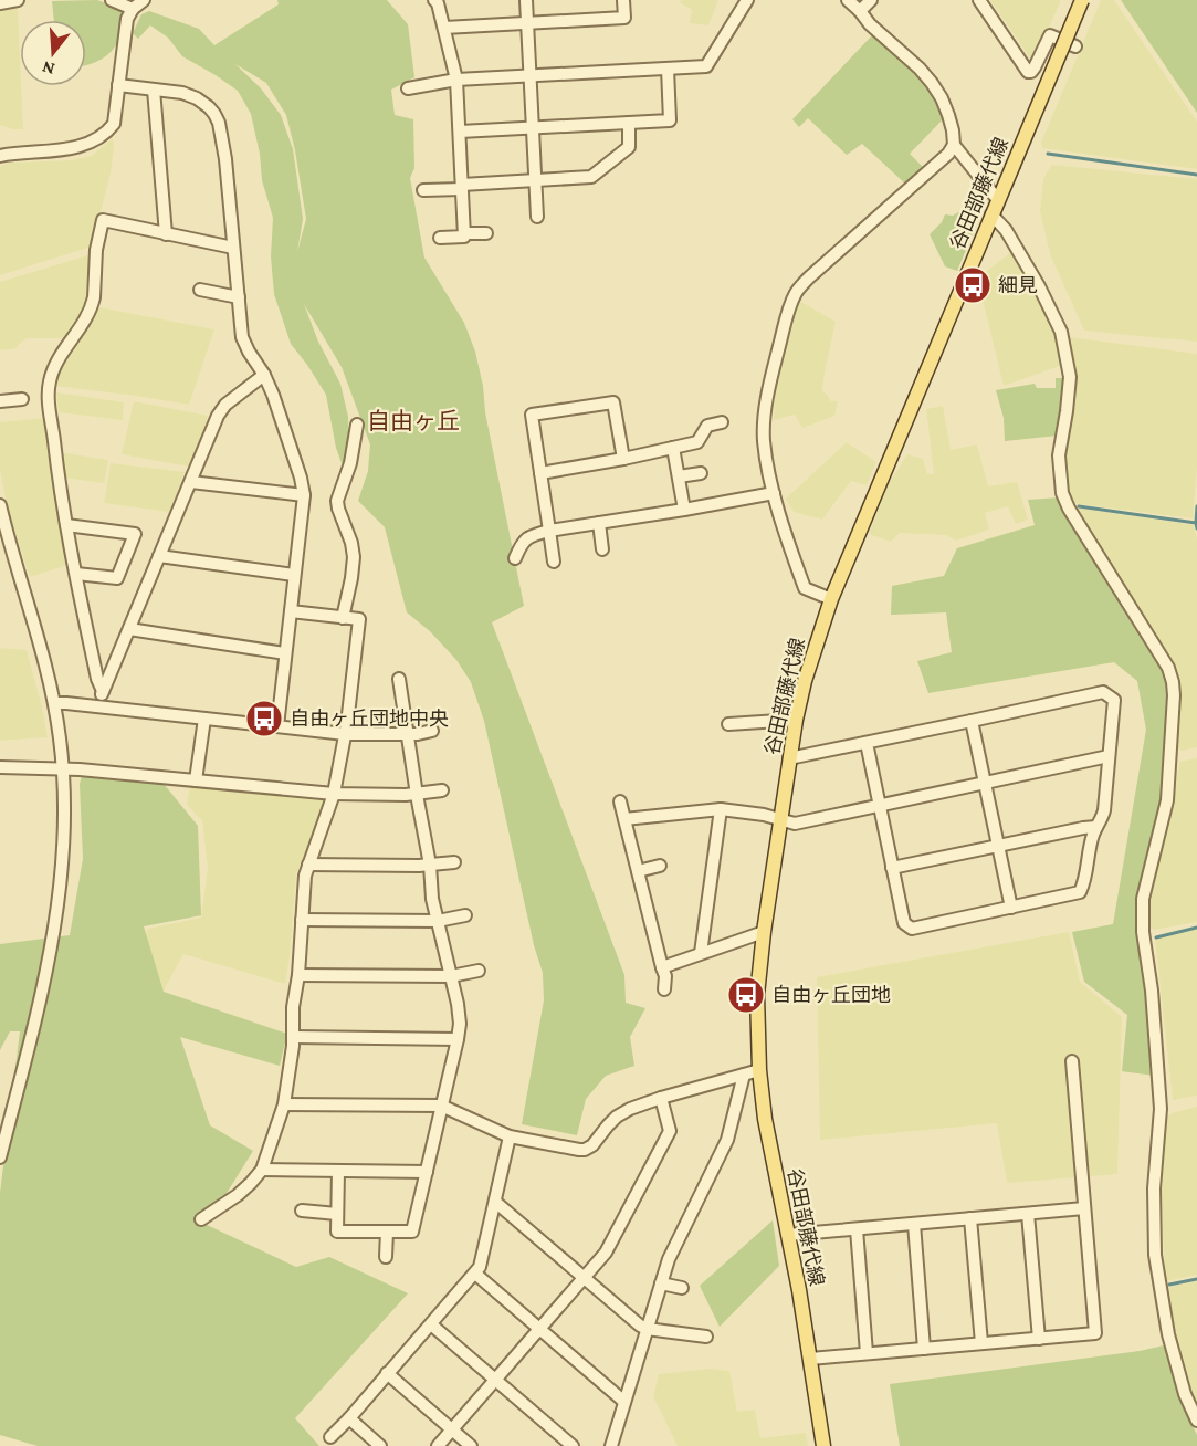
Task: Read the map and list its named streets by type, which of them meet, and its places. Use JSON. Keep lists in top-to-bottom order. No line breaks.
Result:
{"streets":{"main road":["谷田部藤代線"]},"districts":["自由ヶ丘"],"places":{"bus stop":["細見","自由ヶ丘団地中央","自由ヶ丘団地"]},"north":"bottom"}
